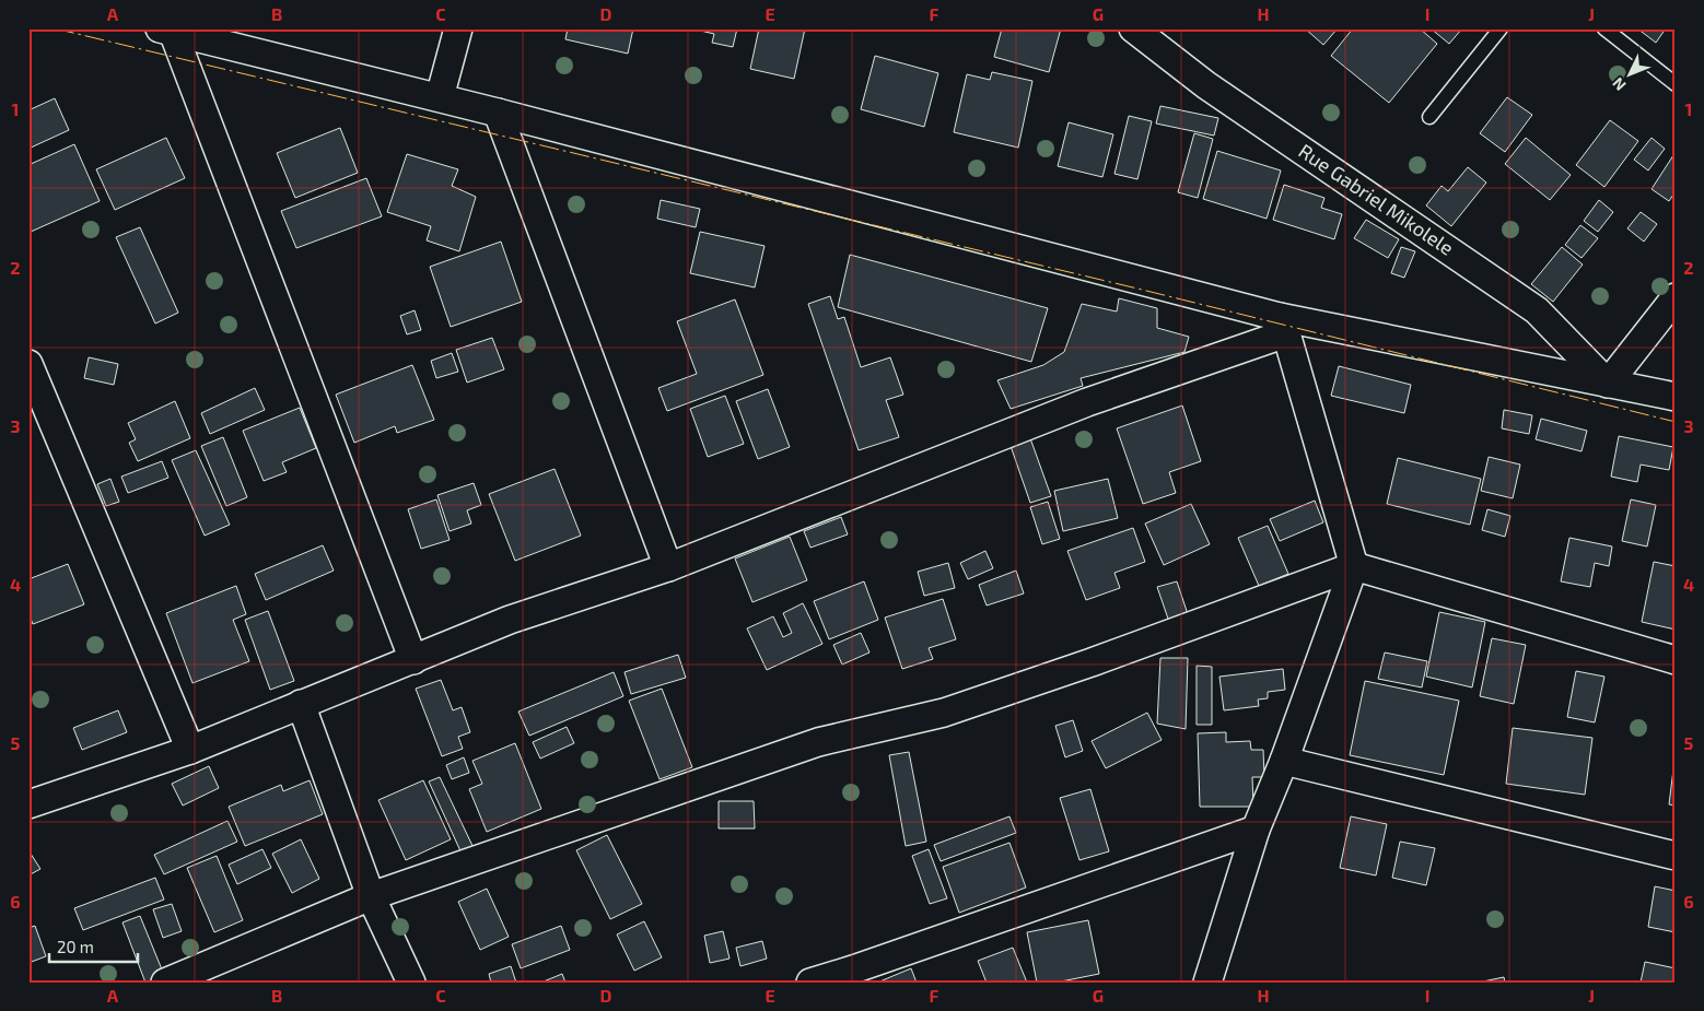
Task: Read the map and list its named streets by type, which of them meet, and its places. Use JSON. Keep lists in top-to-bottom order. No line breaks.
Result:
{"streets":{"street":["Rue Gabriel Mikolele"]},"scale_bar":"20 m","north":"bottom left","grid":{"columns":["A","B","C","D","E","F","G","H","I","J"],"rows":["1","2","3","4","5","6"]}}
